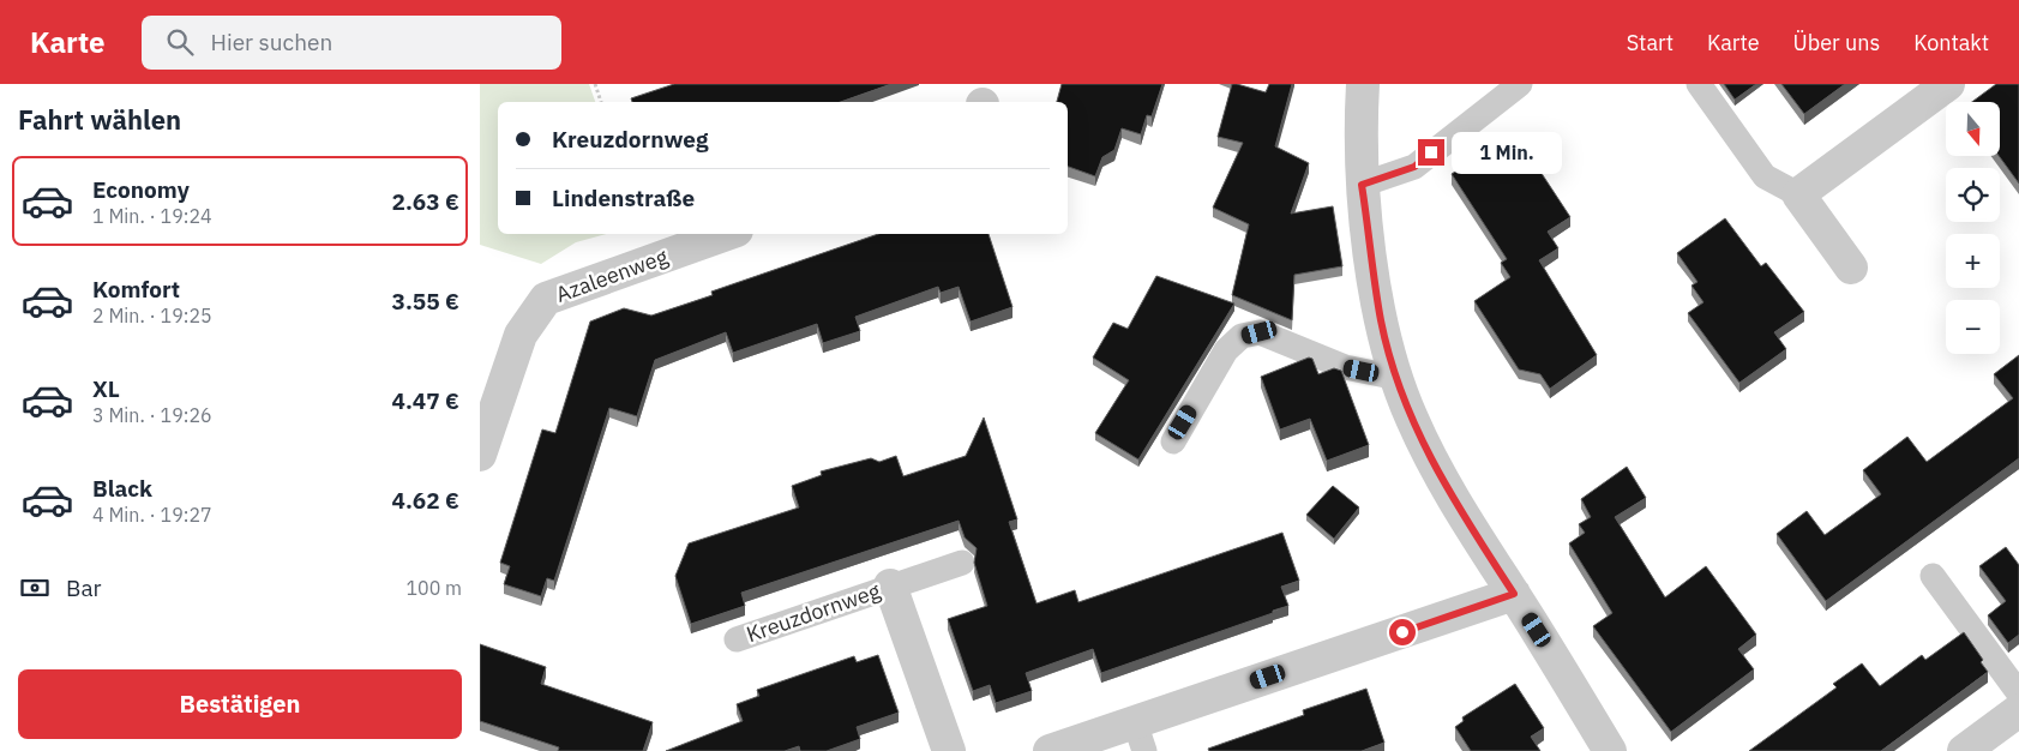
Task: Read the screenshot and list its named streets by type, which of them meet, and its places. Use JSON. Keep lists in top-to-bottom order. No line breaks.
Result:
{"streets":{"street":["Azaleenweg","Kreuzdornweg"]},"north":"bottom","page":{"header":"Karte","search":"Hier suchen","nav":["Start","Karte","Über uns","Kontakt"],"heading":"Fahrt wählen","map_buttons":["+","−"],"banner":["Kreuzdornweg","Lindenstraße"],"bubble":"1 Min.","list":[{"name":"Economy","note":"1 Min. · 19:24","value":"2.63 €"},{"name":"Komfort","note":"2 Min. · 19:25","value":"3.55 €"},{"name":"XL","note":"3 Min. · 19:26","value":"4.47 €"},{"name":"Black","note":"4 Min. · 19:27","value":"4.62 €"}],"pay":["Bar","100 m"],"buttons":"Bestätigen"}}
